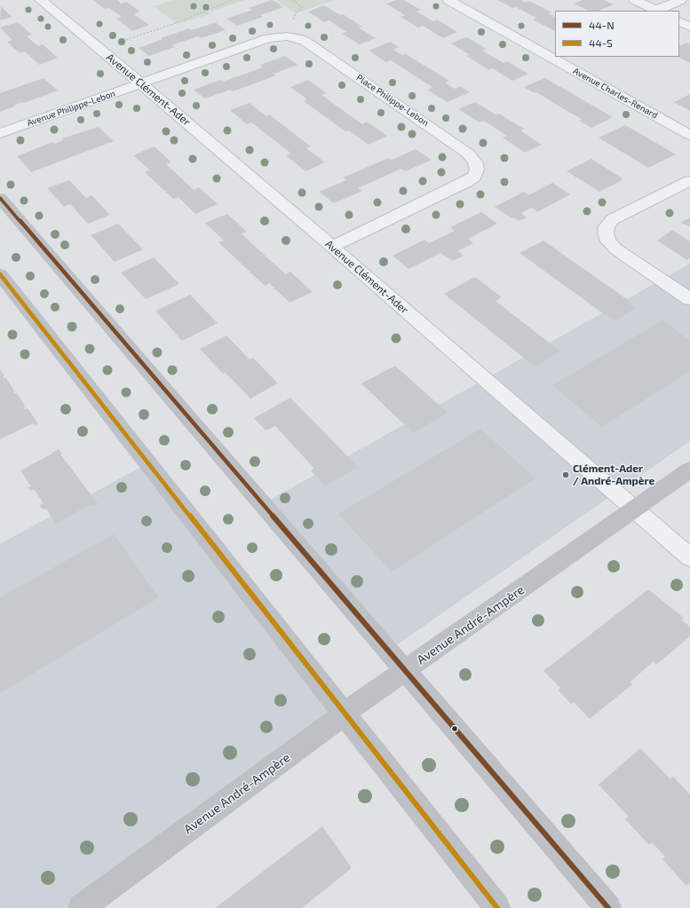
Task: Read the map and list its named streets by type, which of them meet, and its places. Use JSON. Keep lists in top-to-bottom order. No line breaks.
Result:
{"streets":{"street":["Avenue Clément-Ader","Avenue Charles-Renard","Place Philippe-Lebon","Avenue Philippe-Lebon","Avenue André-Ampère"]},"crossings":[["Avenue Clément-Ader","Place Philippe-Lebon"],["Avenue Clément-Ader","Avenue Philippe-Lebon"],["Avenue Clément-Ader","Avenue André-Ampère"],["Place Philippe-Lebon","Avenue Philippe-Lebon"]],"places":["Clément-Ader / André-Ampère"],"lines":["transit line 44-N","transit line 44-S"],"legend":["44-N","44-S"]}
